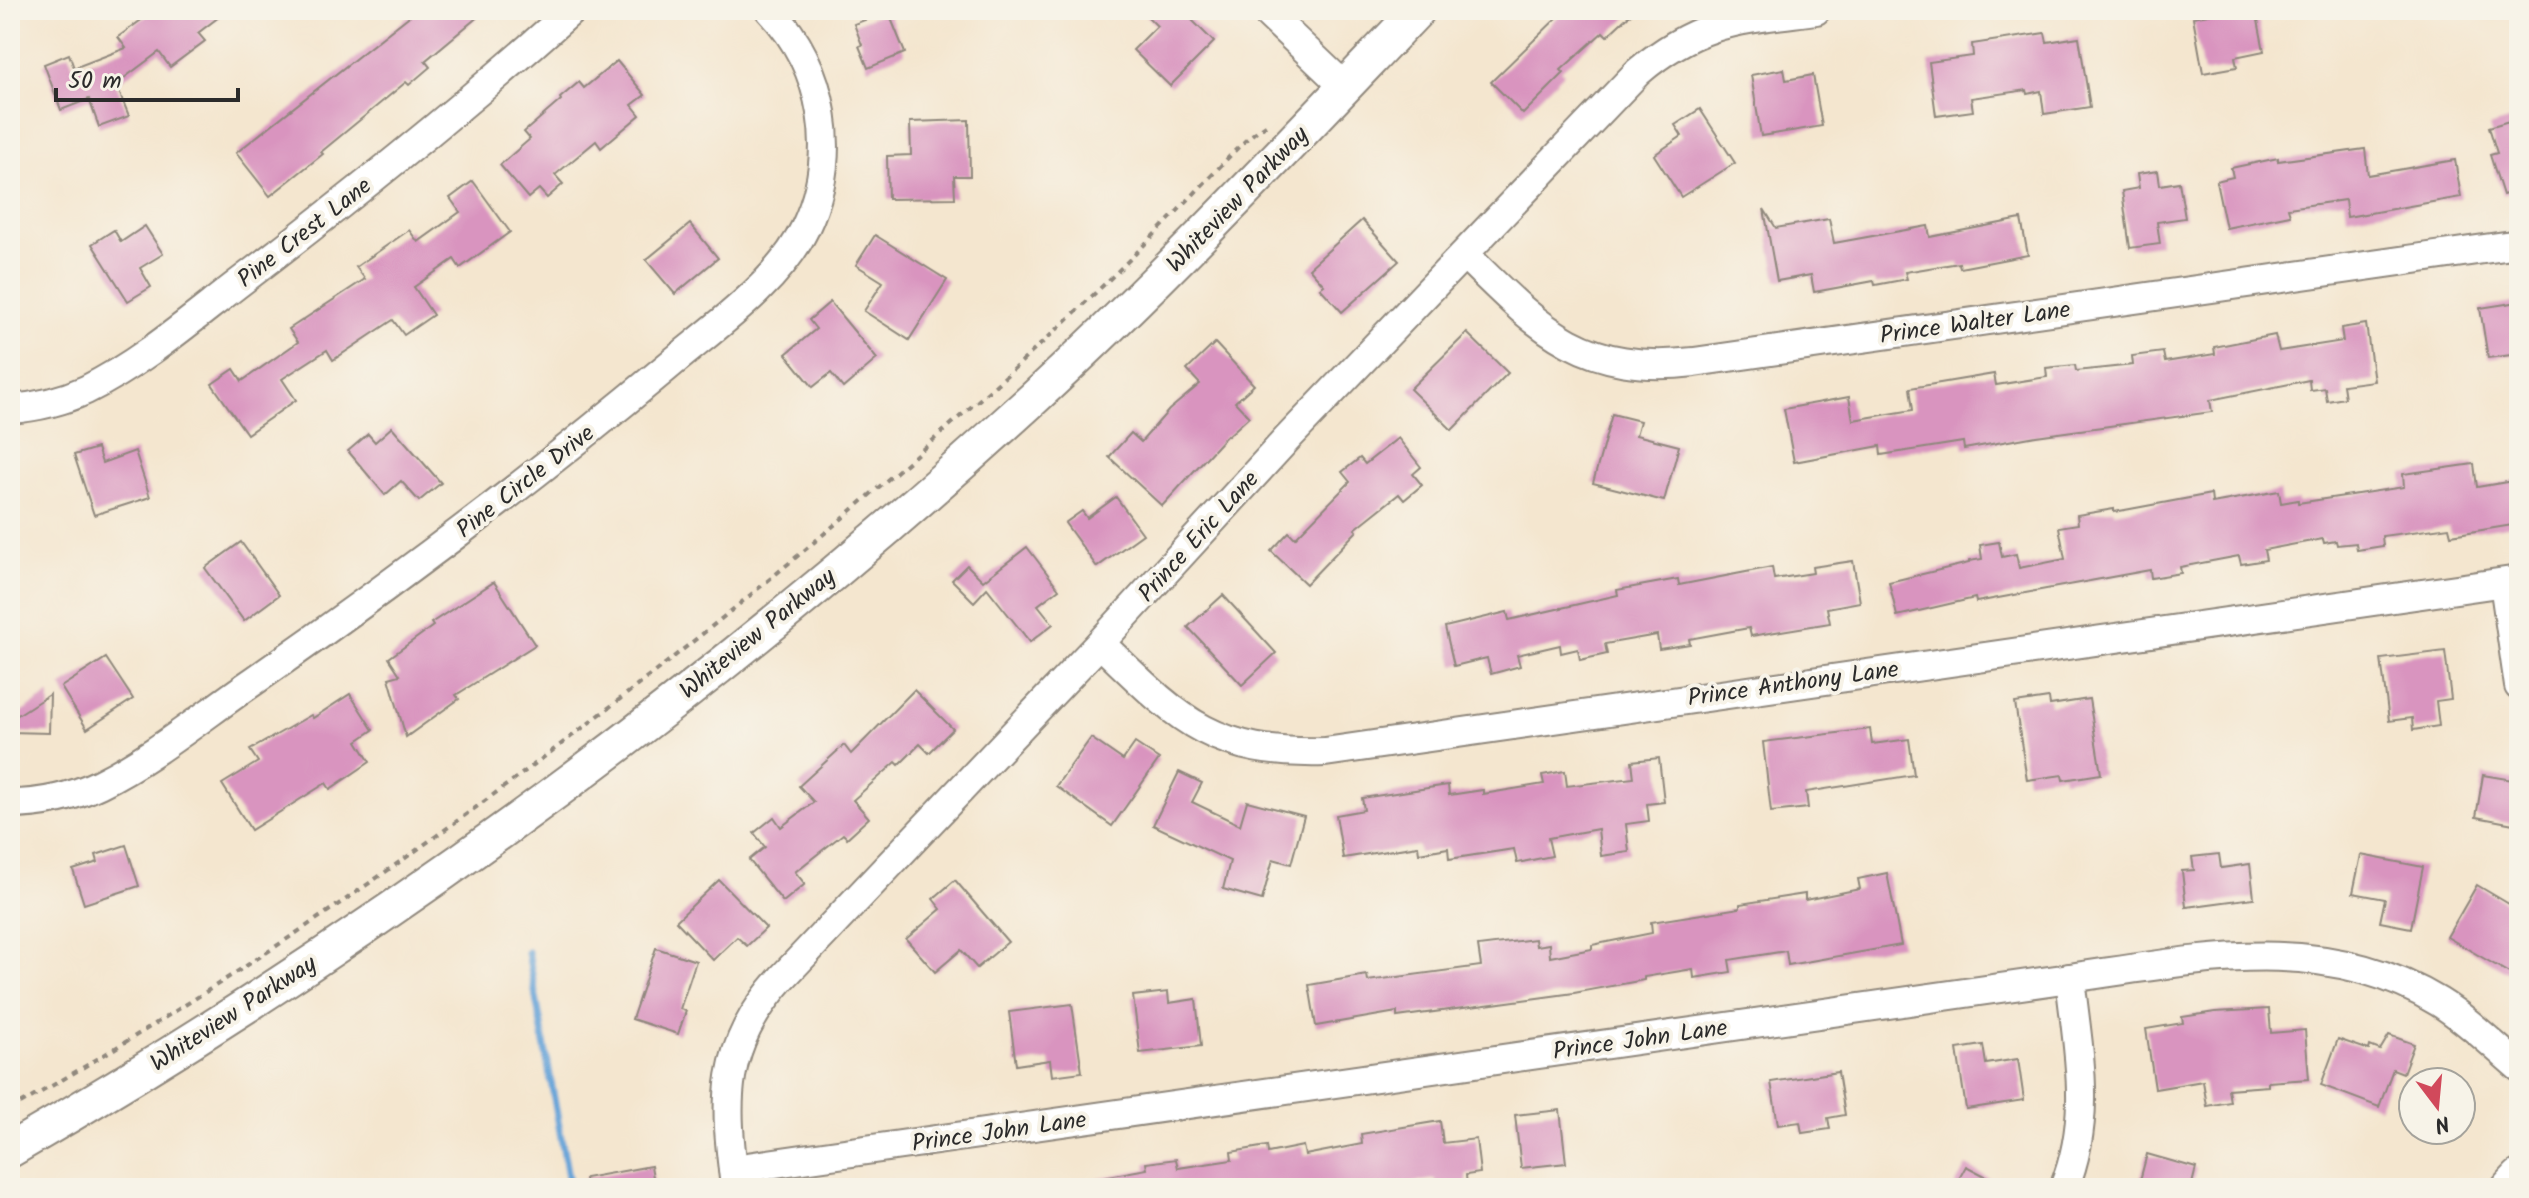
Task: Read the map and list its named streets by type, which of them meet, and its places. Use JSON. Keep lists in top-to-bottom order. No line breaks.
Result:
{"streets":{"street":["Whiteview Parkway","Pine Crest Lane","Prince Walter Lane","Pine Circle Drive","Prince Eric Lane","Prince Anthony Lane","Prince John Lane"]},"crossings":[["Prince Walter Lane","Prince Eric Lane"],["Prince Eric Lane","Prince Anthony Lane"],["Prince Eric Lane","Prince John Lane"]],"scale_bar":"50 m","north":"bottom"}
